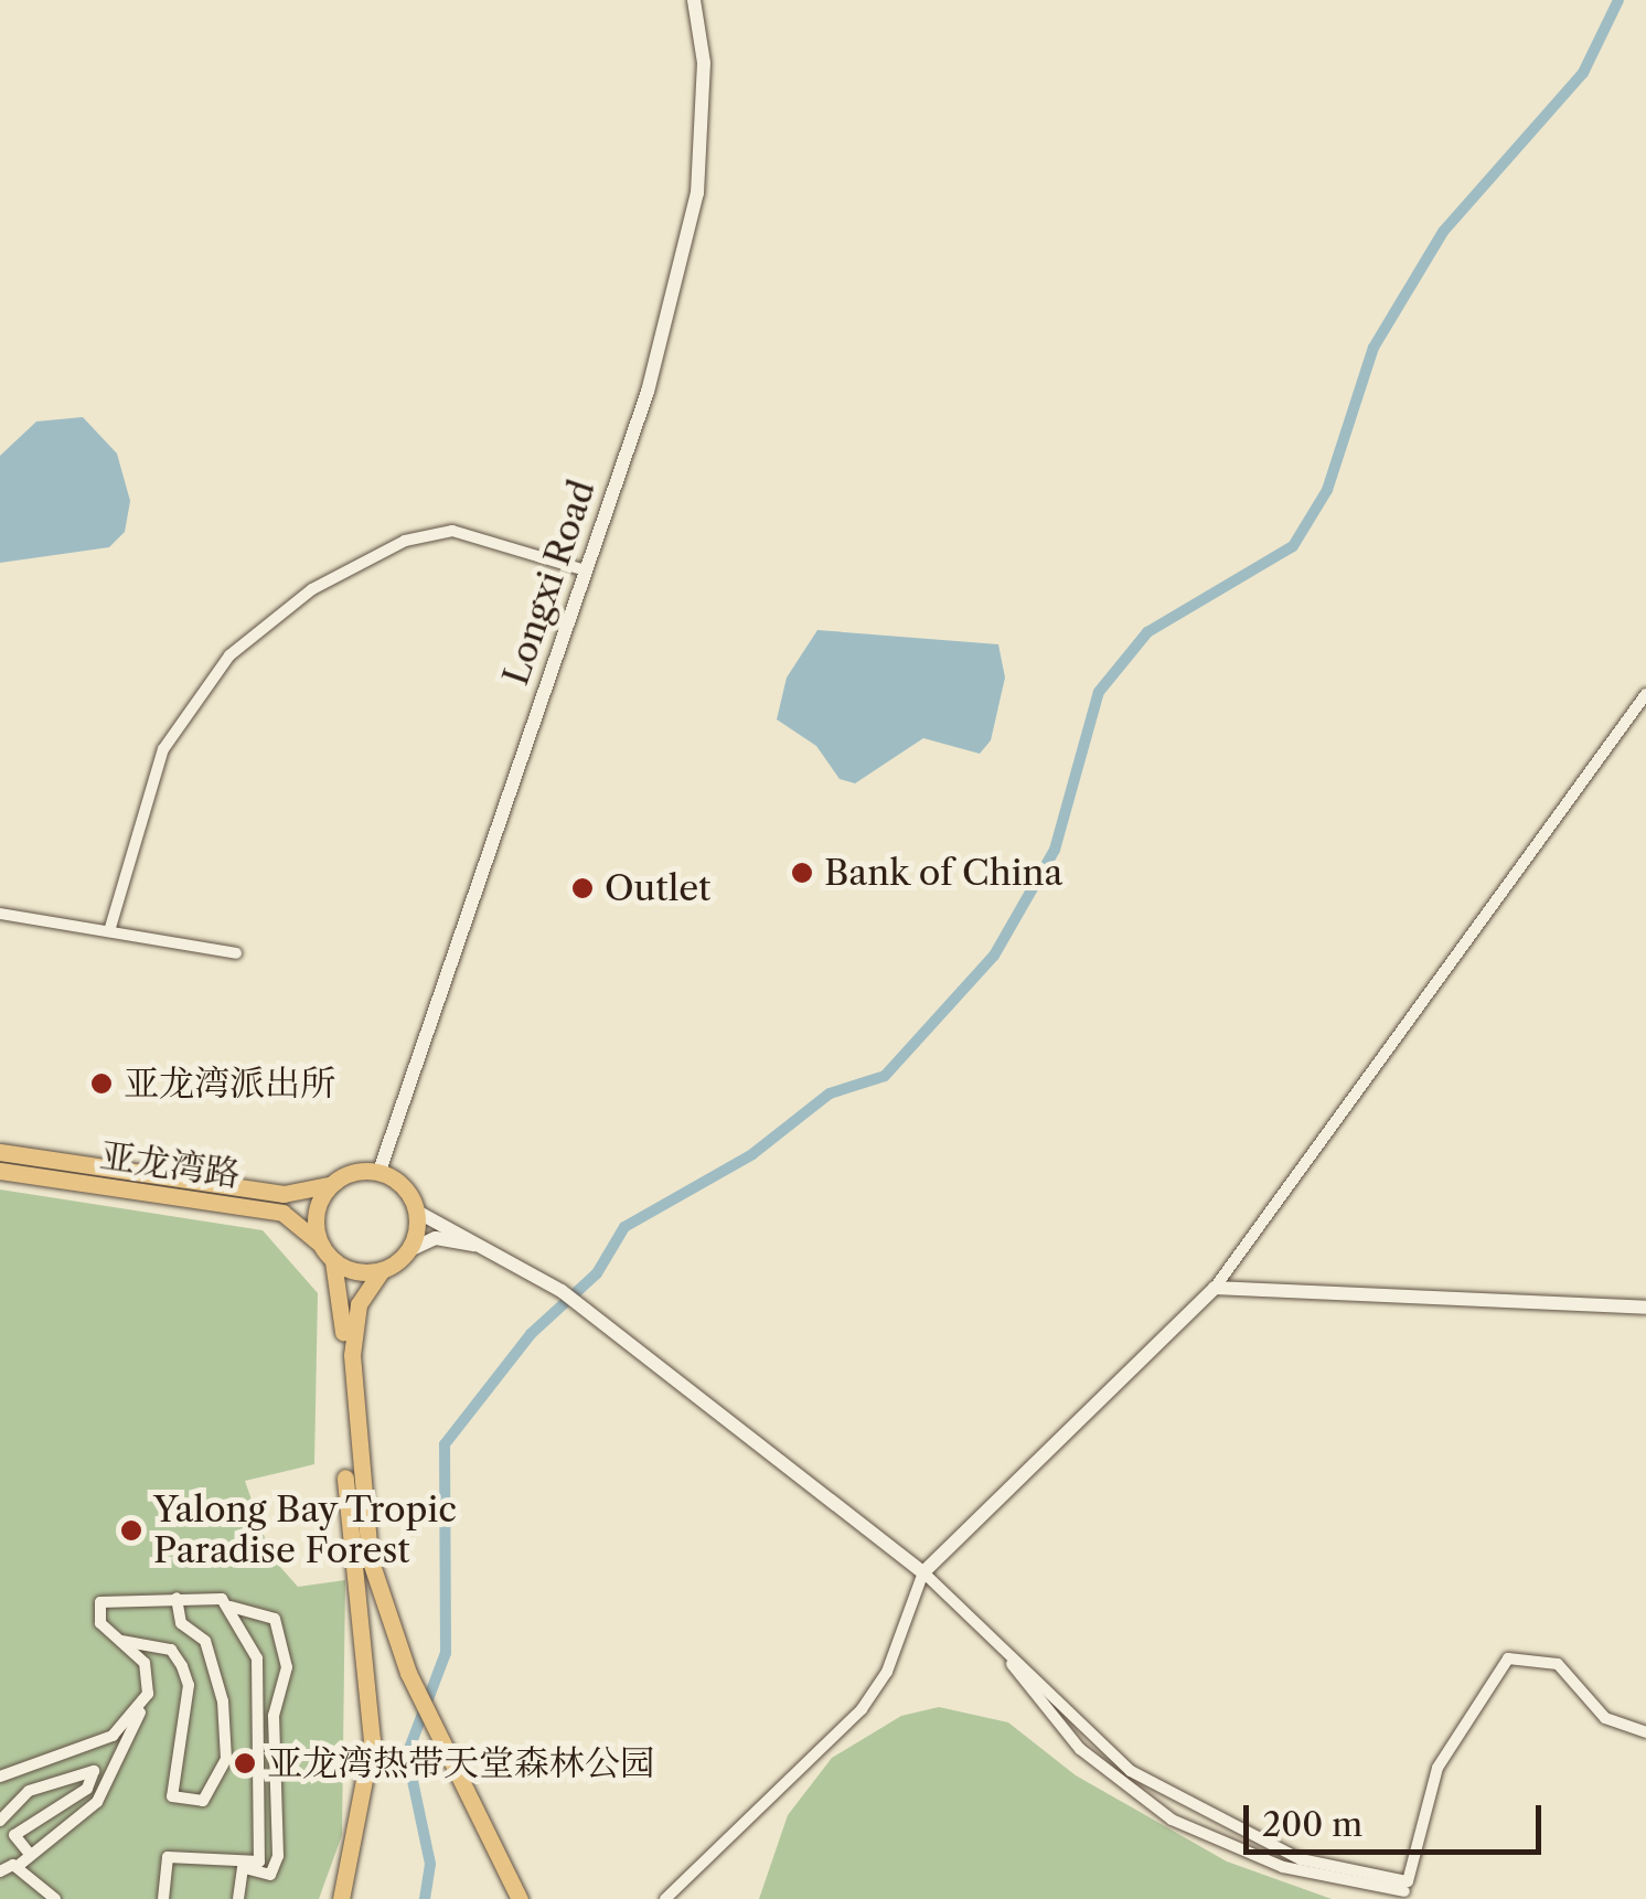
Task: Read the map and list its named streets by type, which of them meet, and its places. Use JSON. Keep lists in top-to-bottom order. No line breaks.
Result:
{"streets":{"main road":["亚龙湾路"],"street":["Longxi Road"]},"crossings":[["Longxi Road","亚龙湾路"]],"places":["Bank of China","Outlet","亚龙湾派出所","Yalong Bay Tropic Paradise Forest","亚龙湾热带天堂森林公园"],"scale_bar":"200 m"}
